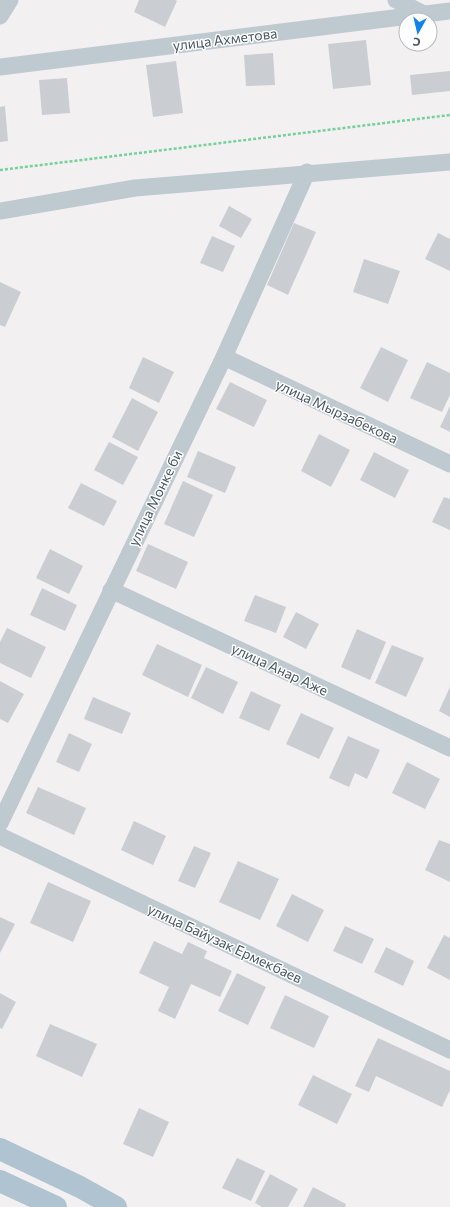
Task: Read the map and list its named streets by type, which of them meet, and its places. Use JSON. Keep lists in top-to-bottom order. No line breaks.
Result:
{"streets":{"street":["улица Ахметова","улица Мырзабекова","улица Монке би","улица Анар Аже","улица Байузак Ермекбаев"]},"crossings":[["улица Мырзабекова","улица Монке би"],["улица Монке би","улица Анар Аже"]],"north":"bottom"}
